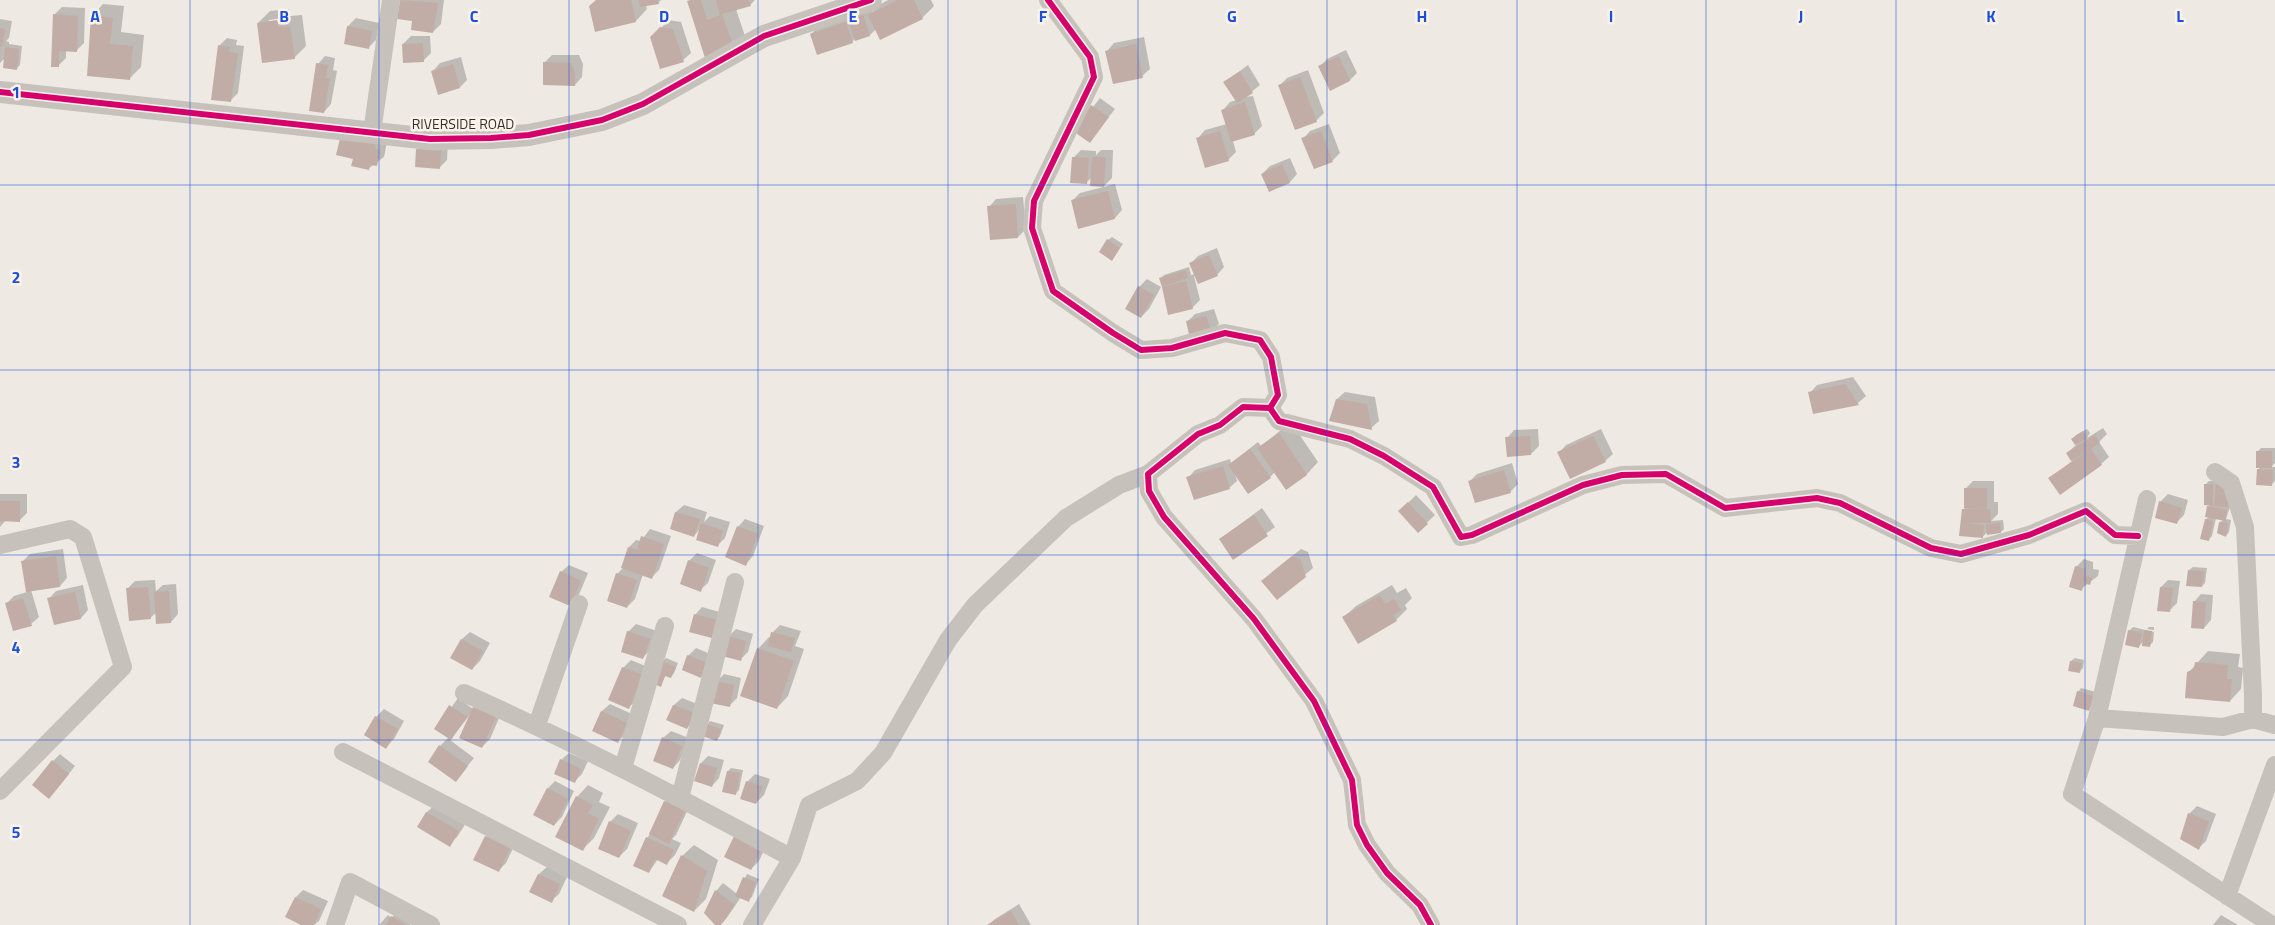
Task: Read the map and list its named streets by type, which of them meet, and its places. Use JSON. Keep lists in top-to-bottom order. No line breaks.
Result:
{"streets":{"street":["RIVERSIDE ROAD"]},"grid":{"columns":["A","B","C","D","E","F","G","H","I","J","K","L"],"rows":["1","2","3","4","5"]}}
